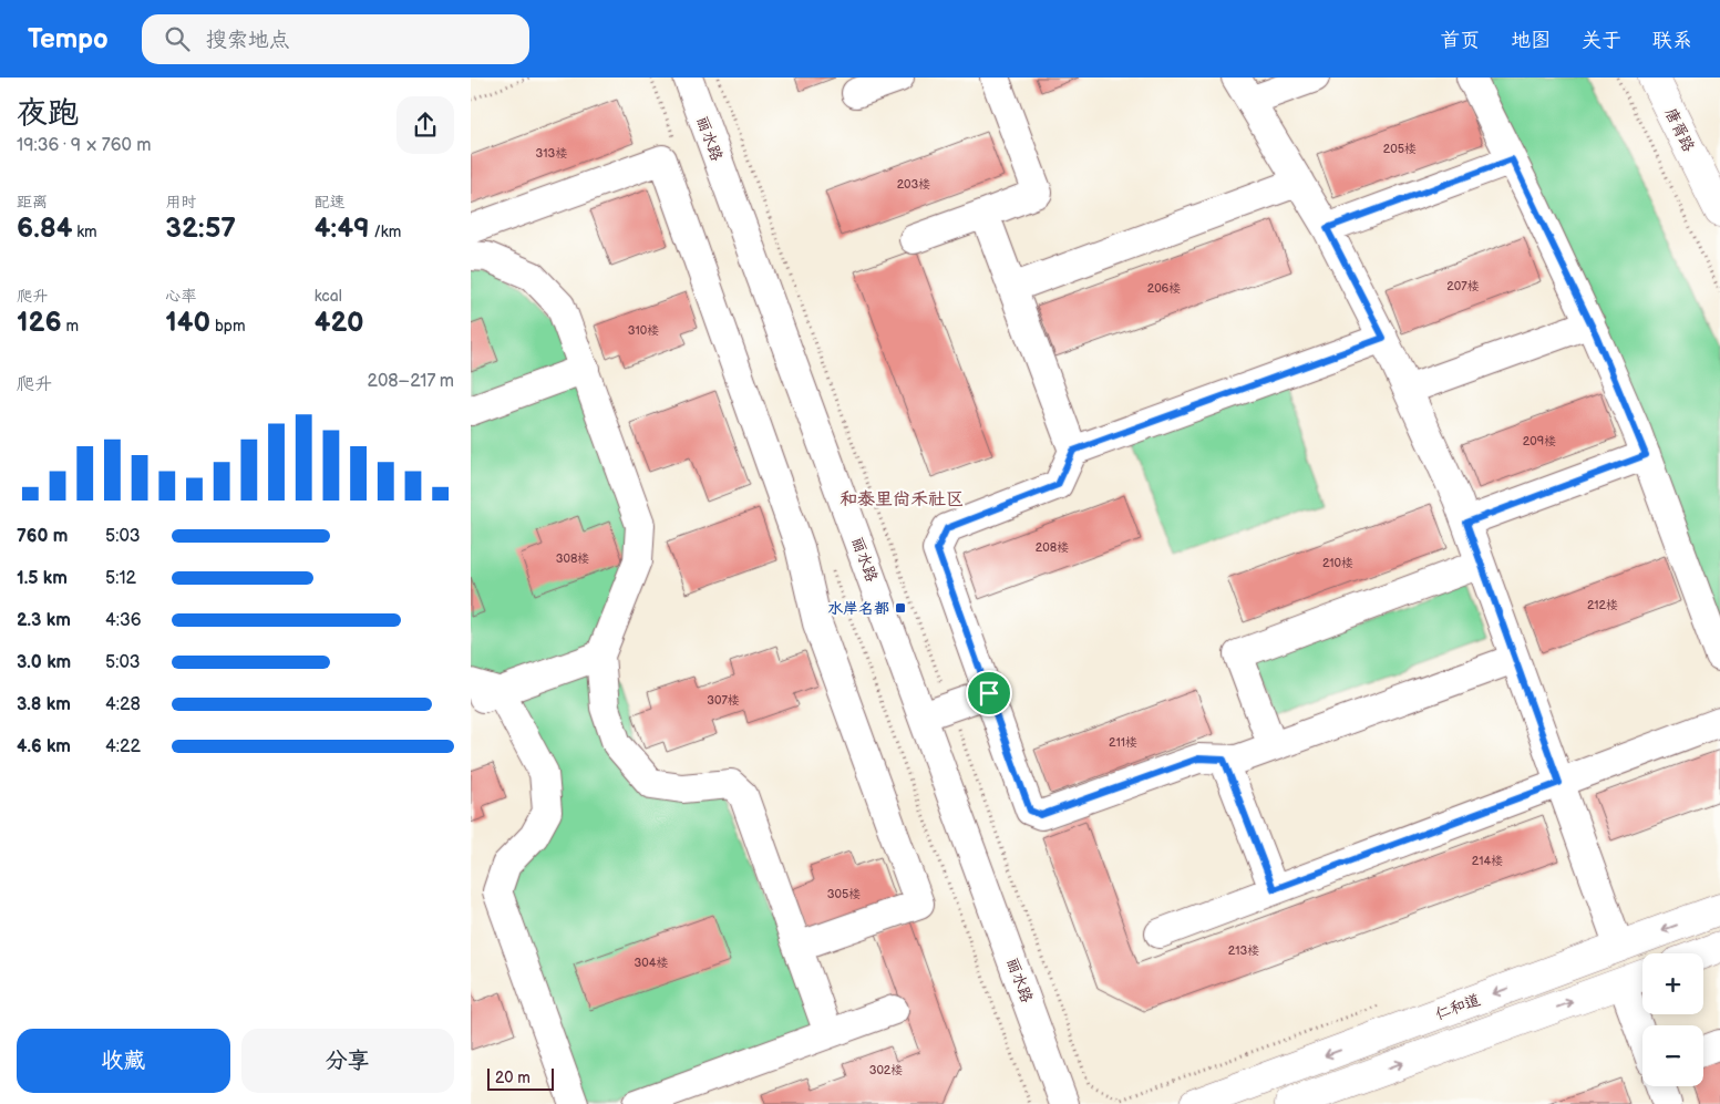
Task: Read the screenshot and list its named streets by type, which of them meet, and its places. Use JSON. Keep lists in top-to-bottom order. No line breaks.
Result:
{"streets":{"main road":["唐胥路","仁和道"],"street":["丽水路"]},"districts":["和泰里尚禾社区"],"places":{"transit":["水岸名都"]},"house_numbers":["205楼","313楼","203楼","207楼","206楼","310楼","209楼","208楼","308楼","210楼","212楼","307楼","211楼","214楼","305楼","213楼","304楼","302楼"],"scale_bar":"20 m","page":{"header":"Tempo","search":"搜索地点","nav":["首页","地图","关于","联系"],"heading":["夜跑","19:36 · 9 × 760 m"],"stats":[["距离","6.84 km"],["用时","32:57"],["配速","4:49 /km"],["爬升","126 m"],["心率","140 bpm"],["kcal","420"]],"chart":["爬升","208–217 m"],"list":[{"name":"760 m","note":"5:03"},{"name":"1.5 km","note":"5:12"},{"name":"2.3 km","note":"4:36"},{"name":"3.0 km","note":"5:03"},{"name":"3.8 km","note":"4:28"},{"name":"4.6 km","note":"4:22"}],"map_buttons":["+","−"],"buttons":["收藏","分享"],"scale":"20 m"}}
